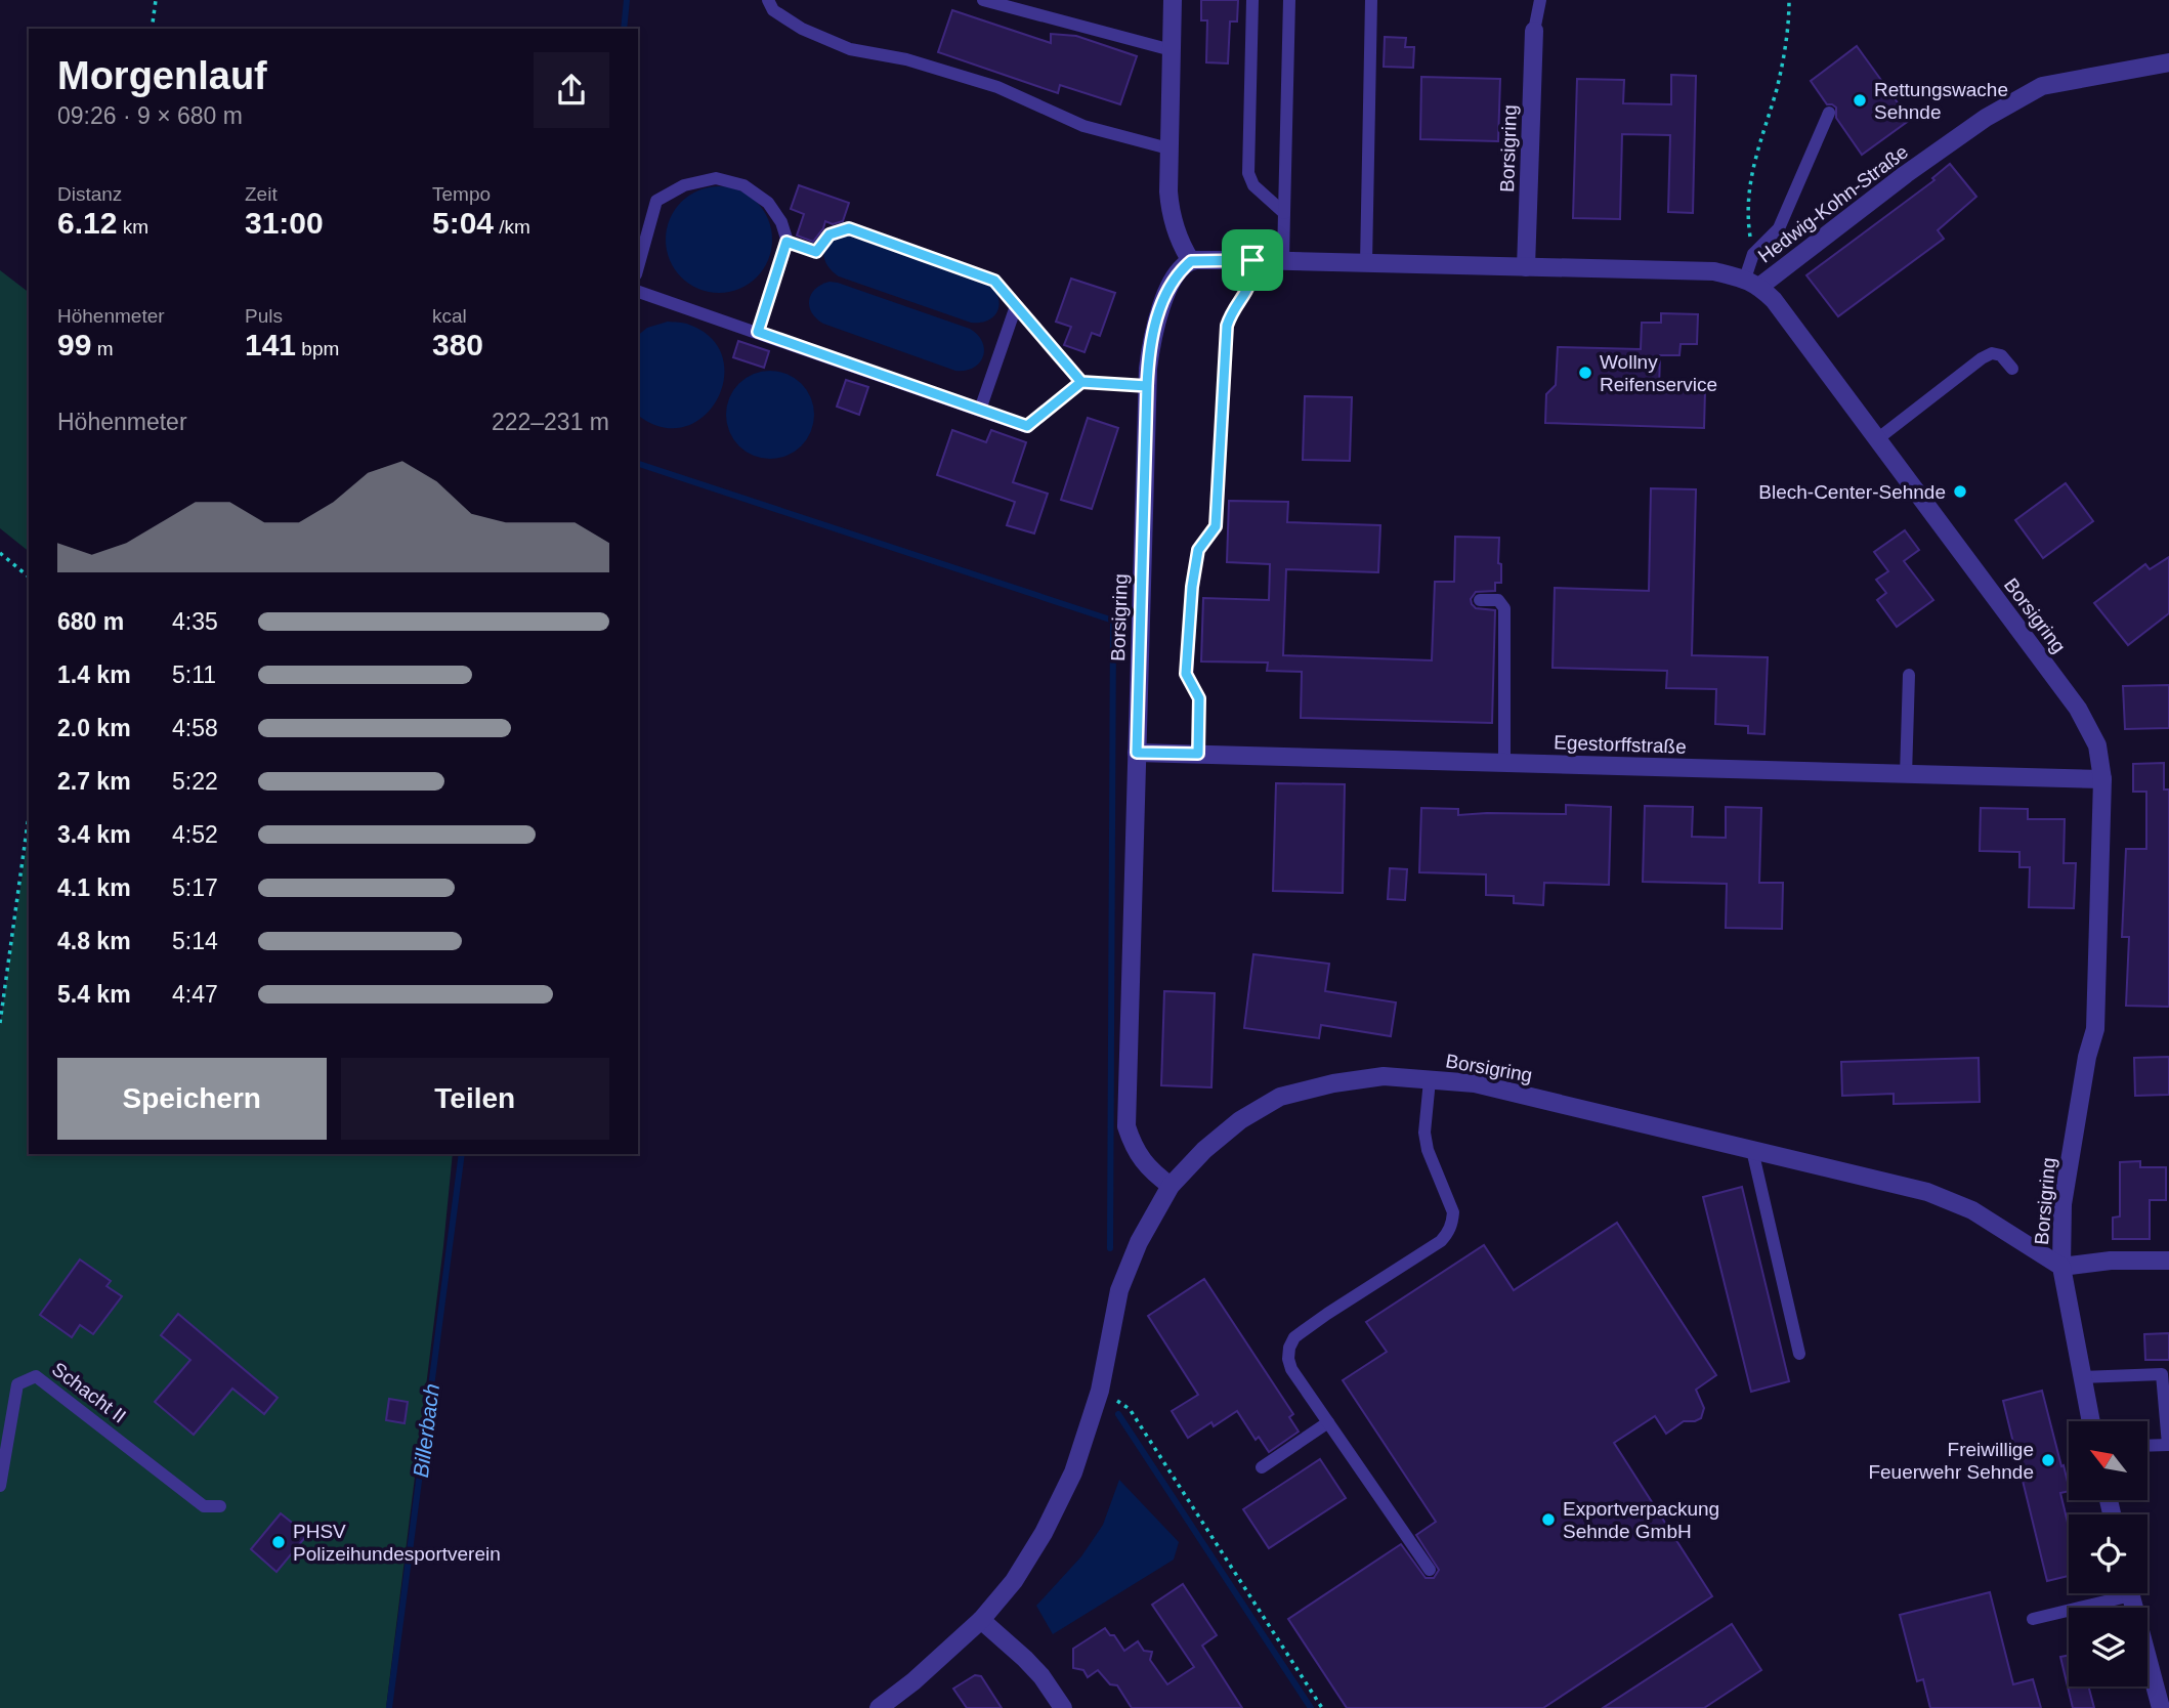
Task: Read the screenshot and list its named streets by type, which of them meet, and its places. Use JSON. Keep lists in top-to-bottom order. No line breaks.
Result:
{"streets":{"street":["Borsigring","Hedwig-Kohn-Straße","Egestorffstraße"],"lane":["Schacht II"]},"crossings":[["Borsigring","Hedwig-Kohn-Straße"],["Borsigring","Egestorffstraße"]],"water":["Billerbach"],"places":["Rettungswache Sehnde","Wollny Reifenservice","Blech-Center-Sehnde","Freiwillige Feuerwehr Sehnde","Exportverpackung Sehnde GmbH","PHSV Polizeihundesportverein"],"north":"top left","page":{"heading":["Morgenlauf","09:26 · 9 × 680 m"],"stats":[["Distanz","6.12 km"],["Zeit","31:00"],["Tempo","5:04 /km"],["Höhenmeter","99 m"],["Puls","141 bpm"],["kcal","380"]],"chart":["Höhenmeter","222–231 m"],"list":[{"name":"680 m","note":"4:35"},{"name":"1.4 km","note":"5:11"},{"name":"2.0 km","note":"4:58"},{"name":"2.7 km","note":"5:22"},{"name":"3.4 km","note":"4:52"},{"name":"4.1 km","note":"5:17"},{"name":"4.8 km","note":"5:14"},{"name":"5.4 km","note":"4:47"}],"buttons":["Speichern","Teilen"]}}
